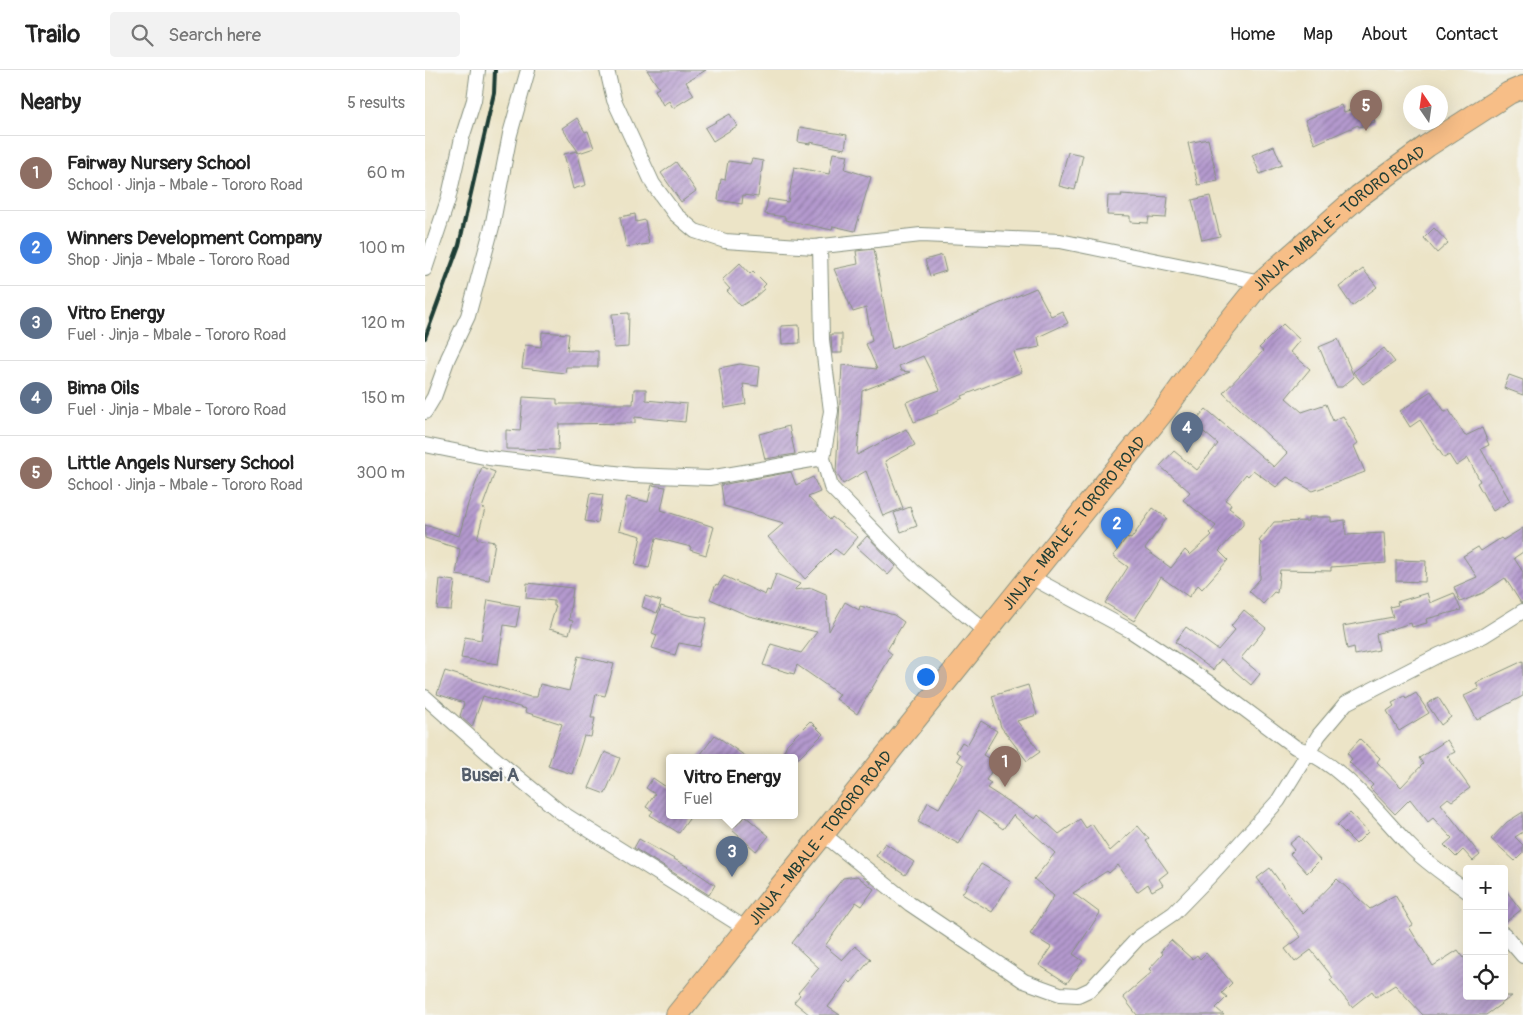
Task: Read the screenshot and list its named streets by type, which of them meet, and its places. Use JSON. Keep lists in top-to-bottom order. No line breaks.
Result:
{"streets":{"main road":["JINJA - MBALE - TORORO ROAD"]},"districts":["Busei A"],"north":"top","page":{"header":"Trailo","search":"Search here","nav":["Home","Map","About","Contact"],"heading":["Nearby","5 results"],"pins":["5","4","2","1","3"],"list":[{"mark":"1","name":"Fairway Nursery School","note":"School · Jinja - Mbale - Tororo Road","value":"60 m"},{"mark":"2","name":"Winners Development Company","note":"Shop · Jinja - Mbale - Tororo Road","value":"100 m"},{"mark":"3","name":"Vitro Energy","note":"Fuel · Jinja - Mbale - Tororo Road","value":"120 m"},{"mark":"4","name":"Bima Oils","note":"Fuel · Jinja - Mbale - Tororo Road","value":"150 m"},{"mark":"5","name":"Little Angels Nursery School","note":"School · Jinja - Mbale - Tororo Road","value":"300 m"}],"popup":["Vitro Energy","Fuel"],"map_buttons":["+","−"]}}
